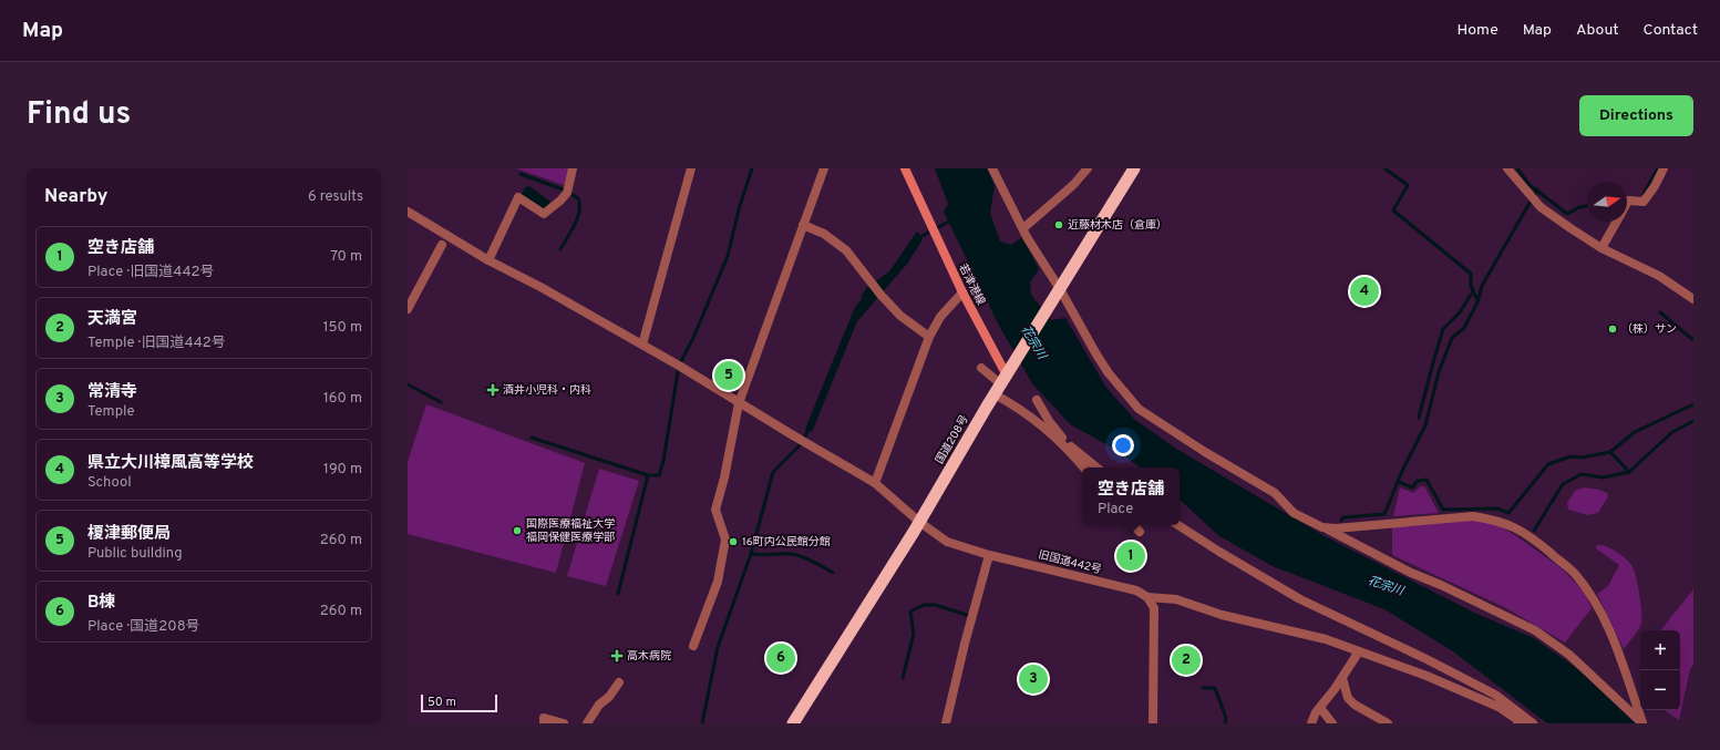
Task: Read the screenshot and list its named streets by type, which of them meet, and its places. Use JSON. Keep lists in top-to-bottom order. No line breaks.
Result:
{"streets":{"highway":["国道208号"],"main road":["若津港線"],"street":["旧国道442号"]},"crossings":[["若津港線","国道208号"],["国道208号","旧国道442号"]],"water":["花宗川"],"places":{"other":["近藤材木店（倉庫）","（株）サン","国際医療福祉大学 福岡保健医療学部","16町内公民館分館"],"health":["酒井小児科・内科","高木病院"]},"scale_bar":"50 m","north":"right","page":{"header":"Map","nav":["Home","Map","About","Contact"],"title":"Find us","buttons":"Directions","heading":["Nearby","6 results"],"list":[{"mark":"1","name":"空き店舗","note":"Place · 旧国道442号","value":"70 m"},{"mark":"2","name":"天満宮","note":"Temple · 旧国道442号","value":"150 m"},{"mark":"3","name":"常清寺","note":"Temple","value":"160 m"},{"mark":"4","name":"県立大川樟風高等学校","note":"School","value":"190 m"},{"mark":"5","name":"榎津郵便局","note":"Public building","value":"260 m"},{"mark":"6","name":"B棟","note":"Place · 国道208号","value":"260 m"}],"pins":["4","5","1","6","2","3"],"popup":["空き店舗","Place"],"map_buttons":["+","−"],"scale":"50 m"}}
